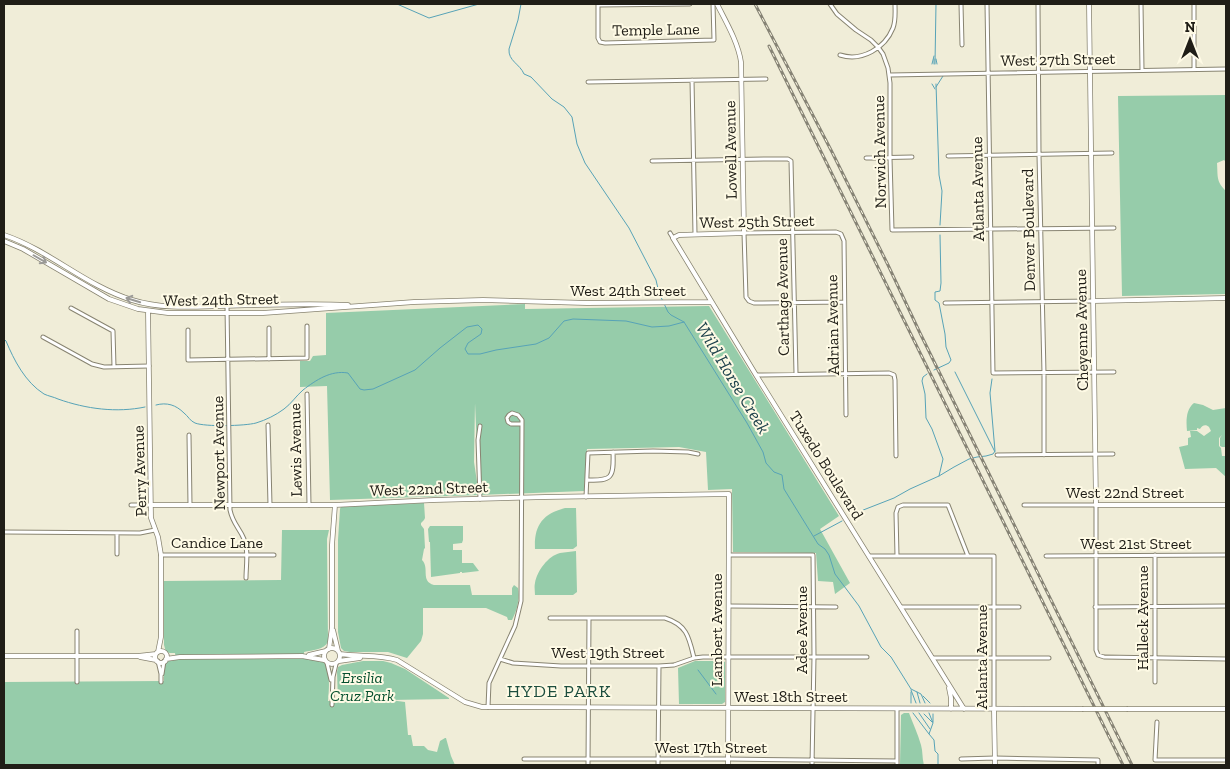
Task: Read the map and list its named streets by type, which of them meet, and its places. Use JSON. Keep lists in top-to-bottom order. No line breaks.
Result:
{"streets":{"street":["Temple Lane","West 27th Street","Lowell Avenue","Norwich Avenue","Atlanta Avenue","West 25th Street","Denver Boulevard","West 24th Street","Carthage Avenue","Adrian Avenue","Cheyenne Avenue","Lewis Avenue","Newport Avenue","Tuxedo Boulevard","Perry Avenue","West 22nd Street","Candice Lane","West 21st Street","Halleck Avenue","Lambert Avenue","Adee Avenue","West 19th Street","West 18th Street","West 17th Street"]},"crossings":[["West 27th Street","Norwich Avenue"],["West 27th Street","Atlanta Avenue"],["West 27th Street","Denver Boulevard"],["West 27th Street","Cheyenne Avenue"],["Lowell Avenue","West 25th Street"],["Lowell Avenue","Carthage Avenue"],["Norwich Avenue","Atlanta Avenue"],["Atlanta Avenue","Denver Boulevard"],["Atlanta Avenue","West 18th Street"],["West 25th Street","Carthage Avenue"],["West 25th Street","Adrian Avenue"],["West 25th Street","Tuxedo Boulevard"],["West 24th Street","Newport Avenue"],["West 24th Street","Tuxedo Boulevard"],["West 24th Street","Perry Avenue"],["Cheyenne Avenue","West 22nd Street"],["Cheyenne Avenue","West 21st Street"],["Cheyenne Avenue","Halleck Avenue"],["Lewis Avenue","West 22nd Street"],["Newport Avenue","West 22nd Street"],["Newport Avenue","Candice Lane"],["Tuxedo Boulevard","West 18th Street"],["Perry Avenue","West 22nd Street"],["Perry Avenue","Candice Lane"],["West 22nd Street","Lambert Avenue"],["West 21st Street","Halleck Avenue"],["Lambert Avenue","Adee Avenue"],["Lambert Avenue","West 19th Street"],["Lambert Avenue","West 18th Street"],["Lambert Avenue","West 17th Street"],["Adee Avenue","West 19th Street"],["Adee Avenue","West 18th Street"],["Adee Avenue","West 17th Street"]],"districts":["HYDE PARK"],"water":["Wild Horse Creek"],"parks":["Ersilia Cruz Park"],"north":"top"}
